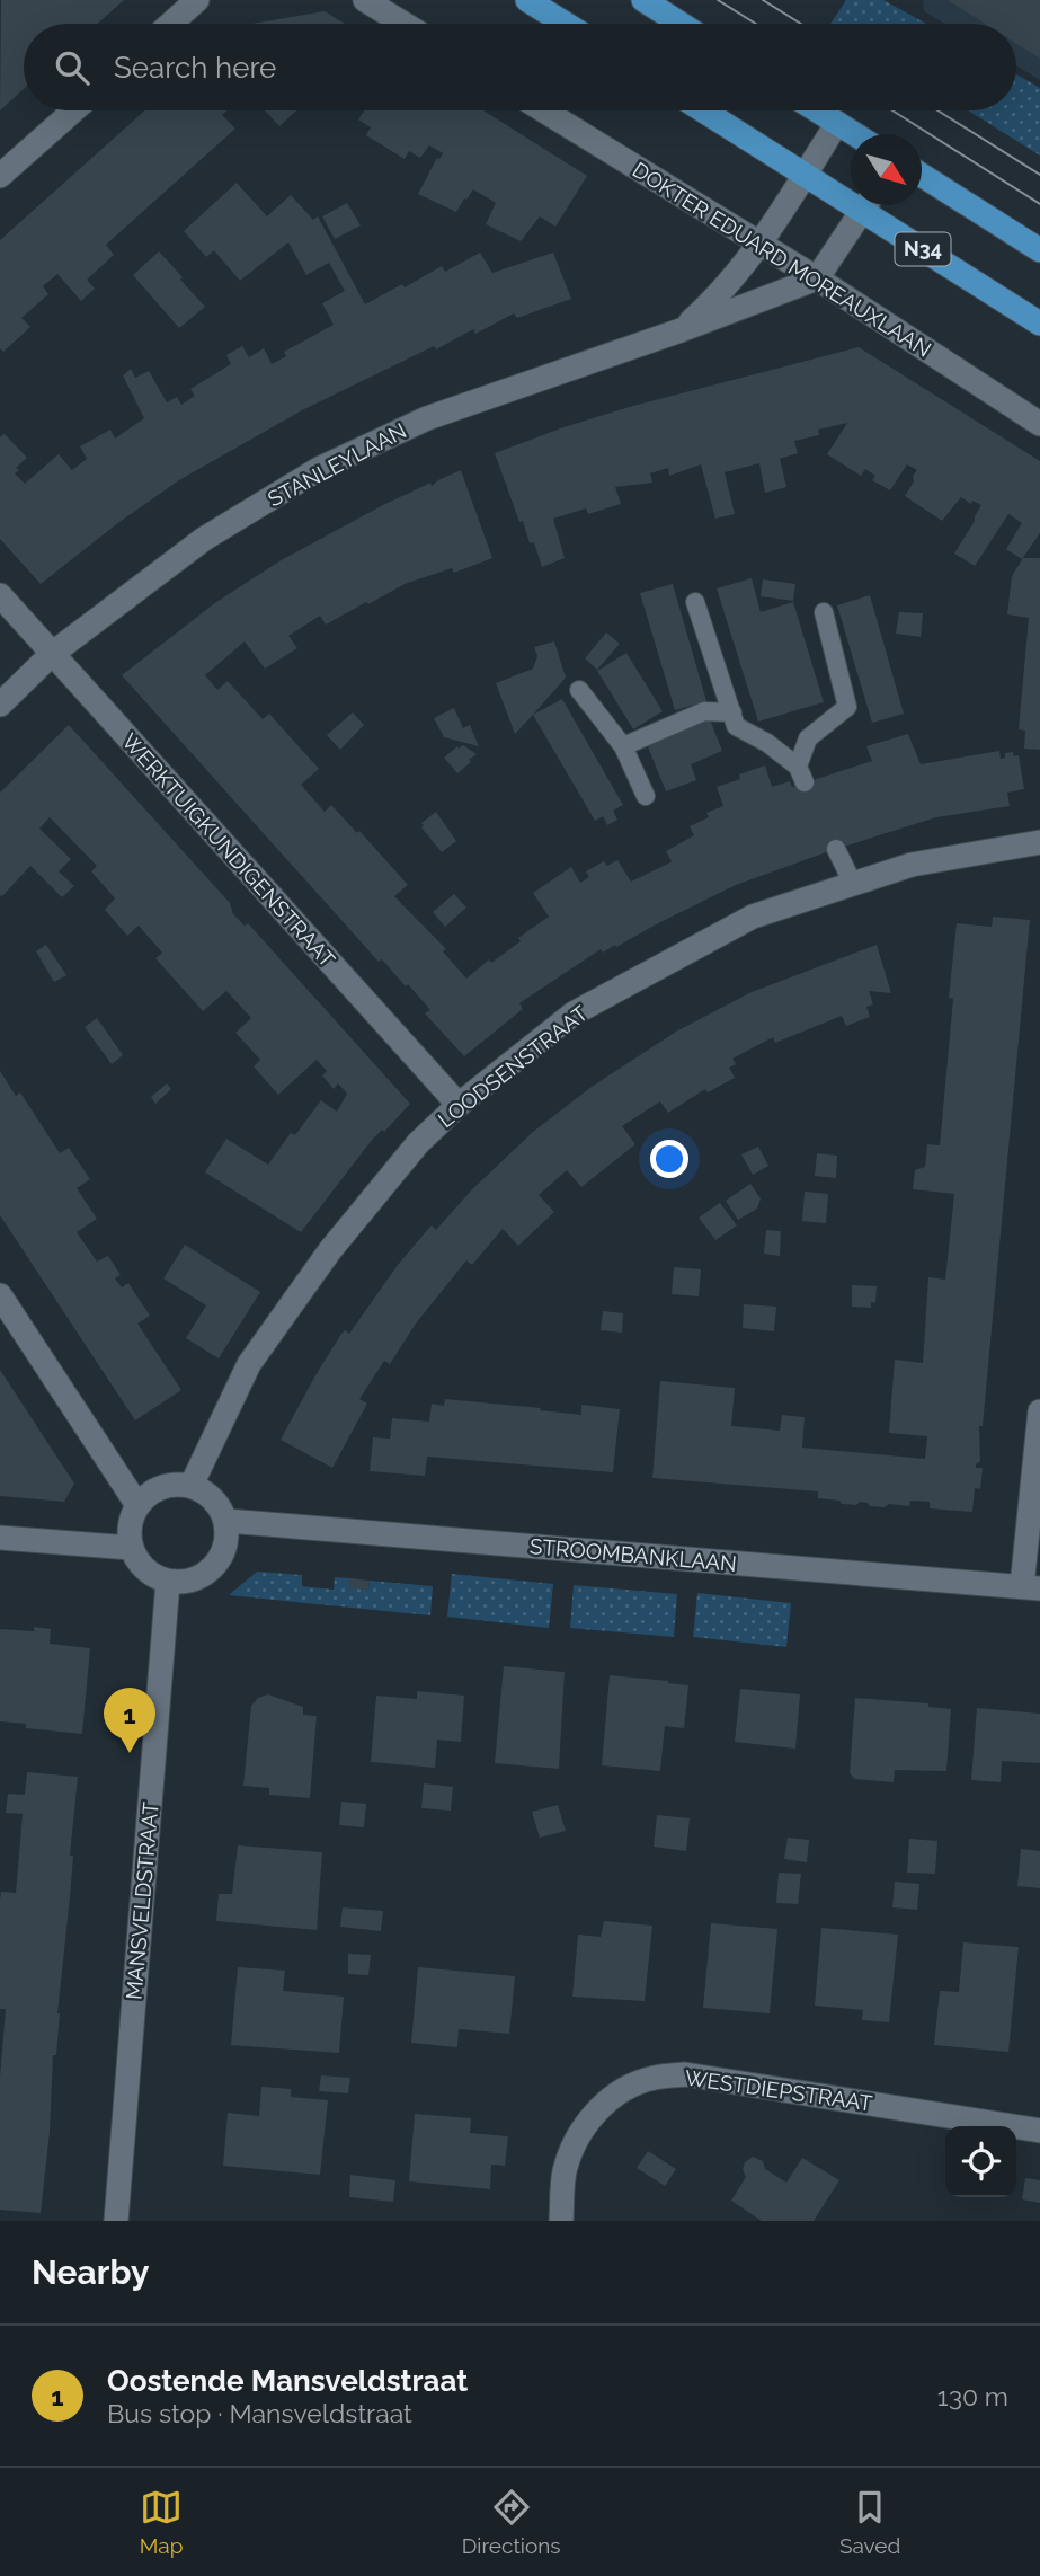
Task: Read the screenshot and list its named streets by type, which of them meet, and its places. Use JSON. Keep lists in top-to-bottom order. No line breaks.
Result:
{"streets":{"main road":["N34"],"street":["DOKTER EDUARD MOREAUXLAAN","STANLEYLAAN","WERKTUIGKUNDIGENSTRAAT","LOODSENSTRAAT","STROOMBANKLAAN","MANSVELDSTRAAT","WESTDIEPSTRAAT"]},"crossings":[["N34","STANLEYLAAN"],["DOKTER EDUARD MOREAUXLAAN","STANLEYLAAN"],["STANLEYLAAN","WERKTUIGKUNDIGENSTRAAT"],["WERKTUIGKUNDIGENSTRAAT","LOODSENSTRAAT"],["LOODSENSTRAAT","STROOMBANKLAAN"],["LOODSENSTRAAT","MANSVELDSTRAAT"],["STROOMBANKLAAN","MANSVELDSTRAAT"]],"north":"bottom right","page":{"search":"Search here","pins":"1","heading":"Nearby","list":[{"mark":"1","name":"Oostende Mansveldstraat","note":"Bus stop · Mansveldstraat","value":"130 m"}],"nav":["Map","Directions","Saved"]}}
